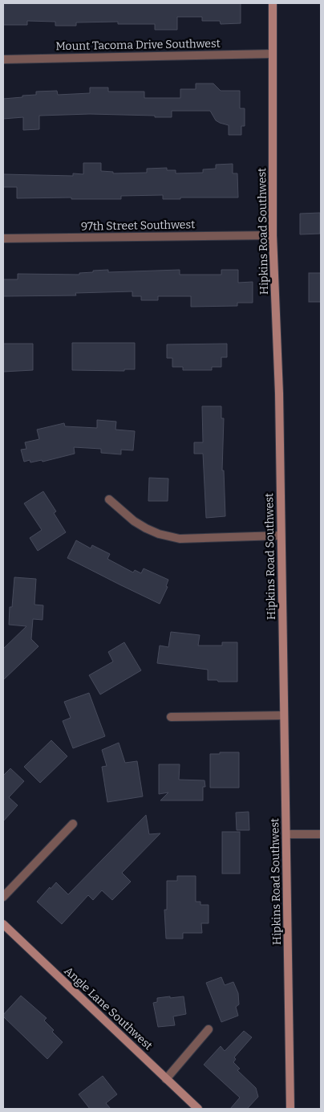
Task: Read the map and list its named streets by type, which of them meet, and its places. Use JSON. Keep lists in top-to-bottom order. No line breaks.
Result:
{"streets":{"street":["Mount Tacoma Drive Southwest","97th Street Southwest","Hipkins Road Southwest","Angle Lane Southwest"]},"crossings":[["Mount Tacoma Drive Southwest","Hipkins Road Southwest"],["97th Street Southwest","Hipkins Road Southwest"]]}
